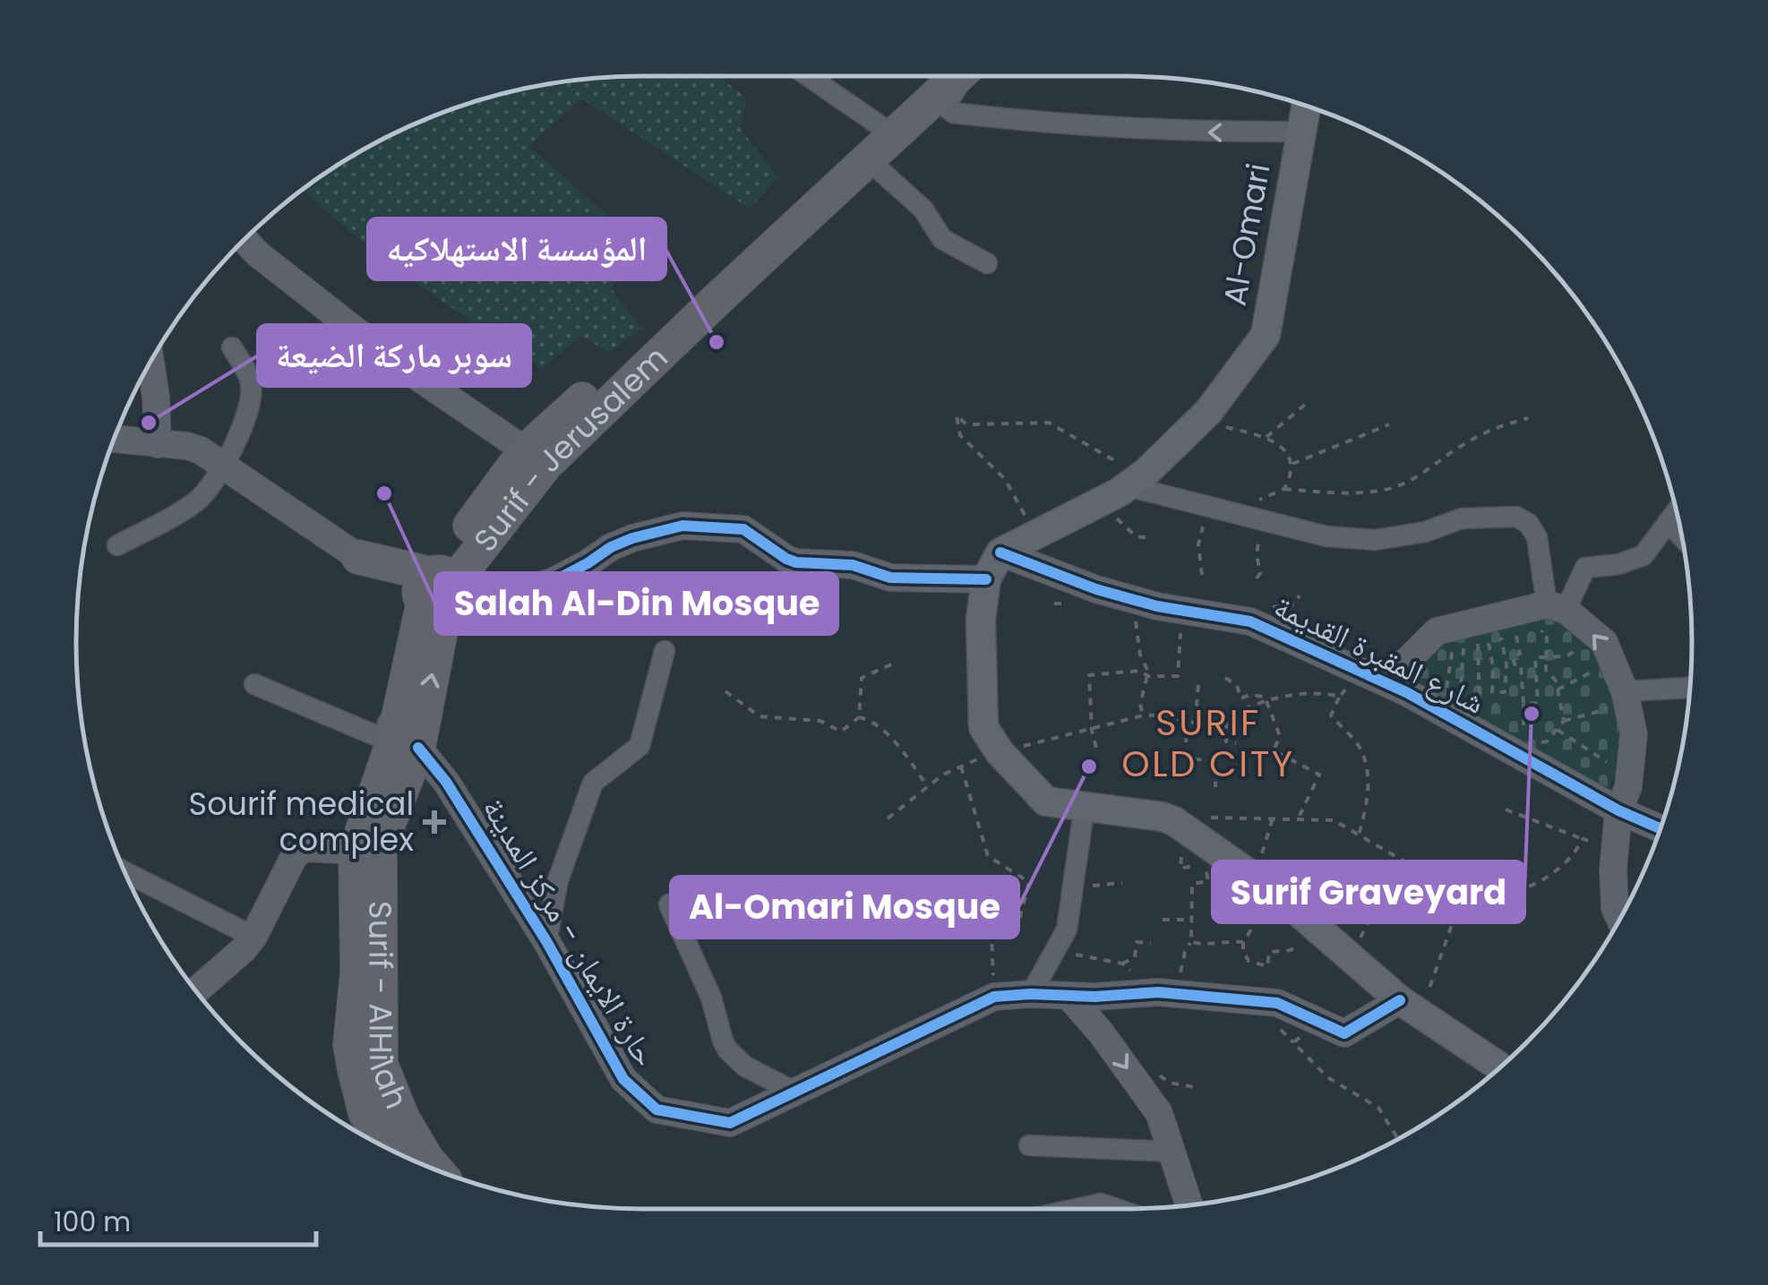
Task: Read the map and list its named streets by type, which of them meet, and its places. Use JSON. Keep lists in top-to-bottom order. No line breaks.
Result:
{"streets":{"main road":["Al-Omari","Surif - Jerusalem","Surif - AlHilah"],"street":["شارع المقبرة القديمة","حارة الايمان - مركز المدينة"]},"crossings":[["Al-Omari","شارع المقبرة القديمة"],["Surif - Jerusalem","Surif - AlHilah"],["حارة الايمان - مركز المدينة","Surif - AlHilah"]],"districts":["SURIF OLD CITY"],"places":{"other":["المؤسسة الاستهلاكيه","سوبر ماركة الضيعة","Salah Al-Din Mosque","Surif Graveyard","Al-Omari Mosque"],"health":["Sourif medical complex"]},"scale_bar":"100 m"}
